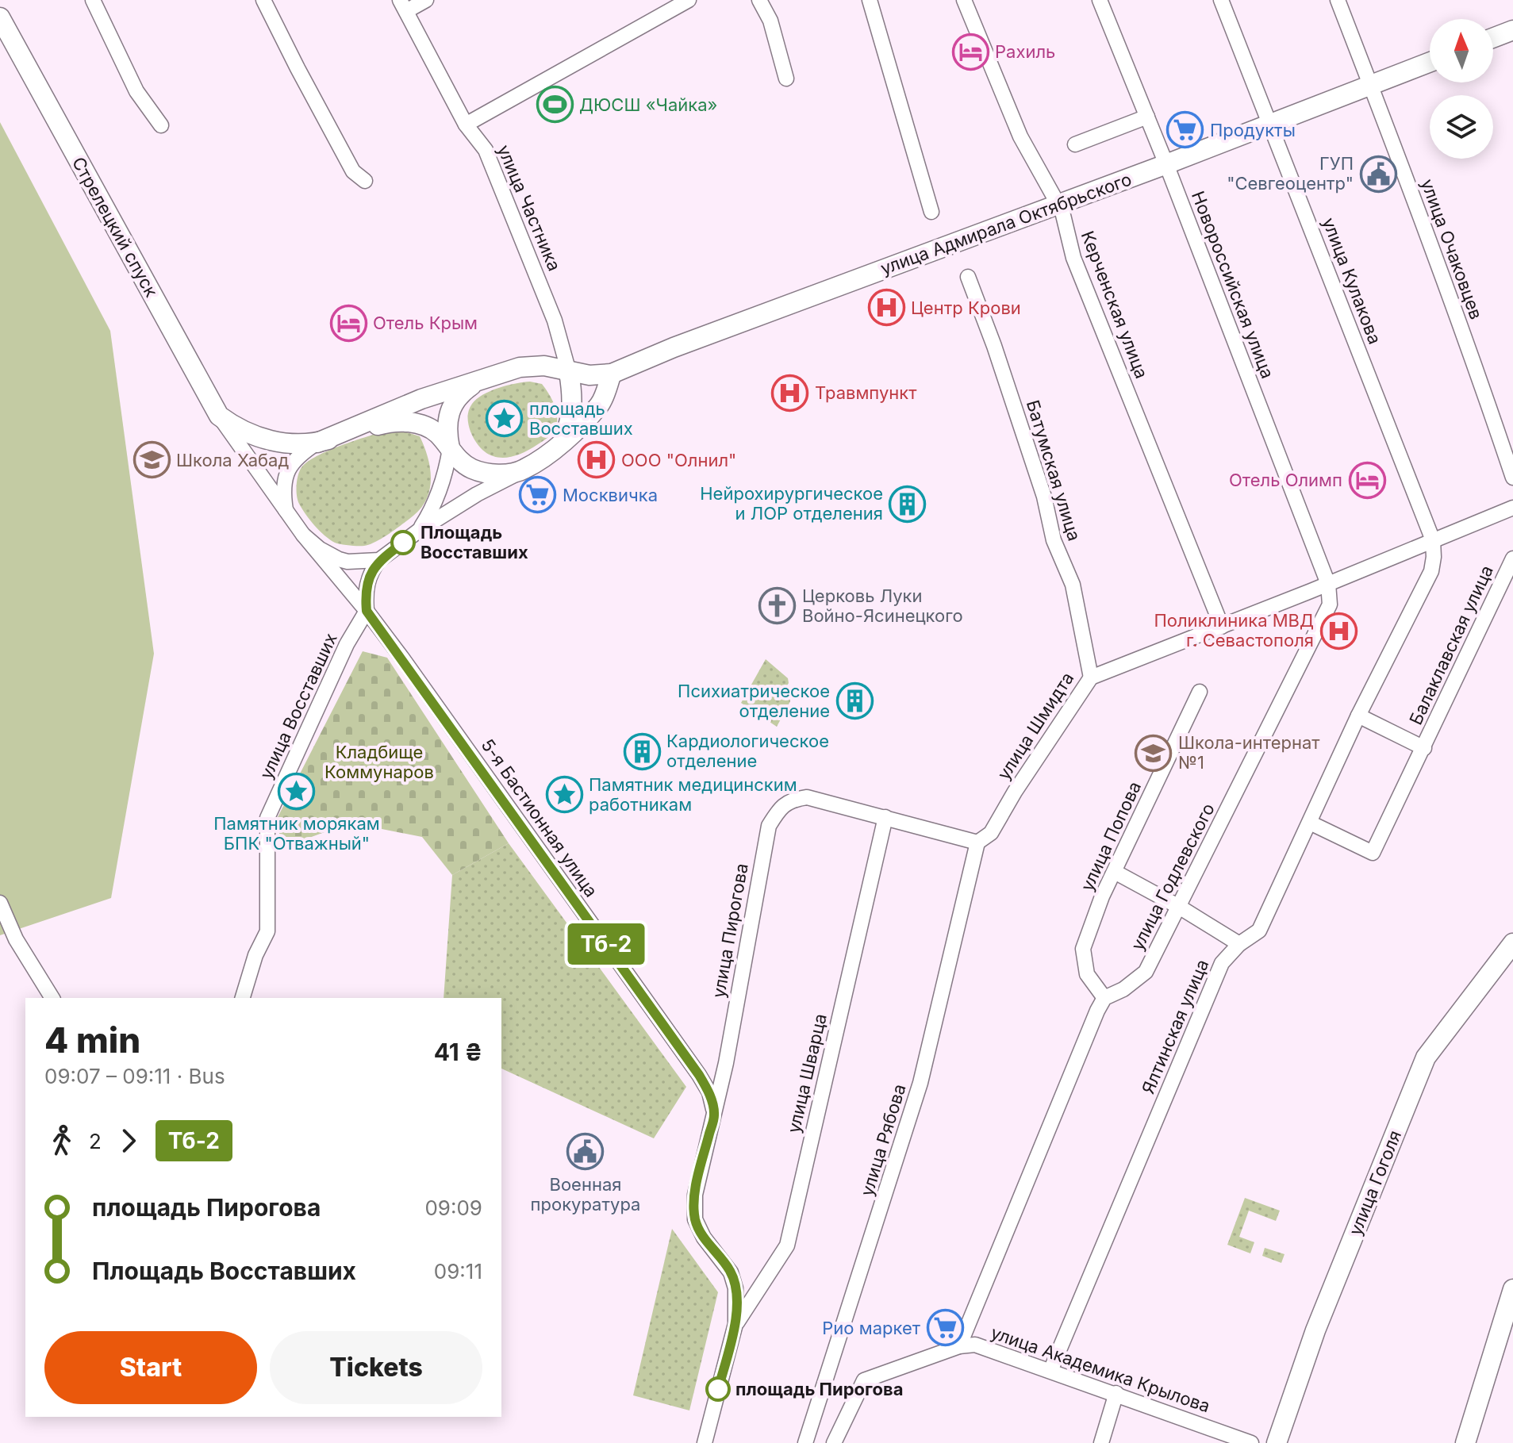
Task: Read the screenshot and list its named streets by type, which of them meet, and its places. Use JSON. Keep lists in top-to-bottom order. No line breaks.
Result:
{"streets":{"main road":["улица Адмирала Октябрьского","Стрелецкий спуск","улица Гоголя"],"street":["улица Частника","улица Очаковцев","улица Кулакова","Новороссийская улица","Керченская улица","Батумская улица","Балаклавская улица","улица Восставших","улица Шмидта","5-я Бастионная улица","улица Попова","улица Годлевского","улица Пирогова","Ялтинская улица","улица Шварца","улица Рябова","улица Академика Крылова"]},"crossings":[["улица Частника","улица Адмирала Октябрьского"],["улица Адмирала Октябрьского","улица Очаковцев"],["улица Адмирала Октябрьского","улица Кулакова"],["улица Адмирала Октябрьского","Новороссийская улица"],["улица Адмирала Октябрьского","Керченская улица"],["Стрелецкий спуск","5-я Бастионная улица"],["улица Кулакова","улица Шмидта"],["улица Кулакова","Ялтинская улица"],["Новороссийская улица","улица Шмидта"],["Новороссийская улица","улица Годлевского"],["Керченская улица","улица Шмидта"],["Батумская улица","улица Шмидта"],["Балаклавская улица","Ялтинская улица"],["улица Восставших","5-я Бастионная улица"],["улица Шмидта","улица Годлевского"],["улица Шмидта","Ялтинская улица"],["улица Шмидта","улица Рябова"],["5-я Бастионная улица","улица Пирогова"],["улица Попова","улица Годлевского"],["улица Пирогова","улица Шварца"],["Ялтинская улица","улица Академика Крылова"]],"parks":["Кладбище Коммунаров"],"places":{"hotel":["Рахиль","Отель Крым","Отель Олимп"],"sports":["ДЮСШ «Чайка»"],"supermarket":["Продукты","Москвичка","Рио маркет"],"public building":["ГУП \"Севгеоцентр\"","Военная прокуратура"],"hospital":["Центр Крови","Травмпункт","ООО \"Олнил\"","Поликлиника МВД г. Севастополя"],"place":["площадь Восставших","Памятник морякам БПК \"Отважный\"","Памятник медицинским работникам"],"school or university":["Школа Хабад","Школа-интернат №1"],"building":["Нейрохирургическое и ЛОР отделения","Психиатрическое отделение","Кардиологическое отделение"],"other":["Площадь Восставших","площадь Пирогова"],"church":["Церковь Луки Войно-Ясинецкого"]},"lines":["bus line Тб-2"],"north":"top","page":{"on_map":"Тб-2","heading":["4 min","09:07 – 09:11 · Bus","41 ₴"],"legs":["2","Тб-2"],"list":[{"name":"площадь Пирогова","value":"09:09"},{"name":"Площадь Восставших","value":"09:11"}],"buttons":["Start","Tickets"]}}
